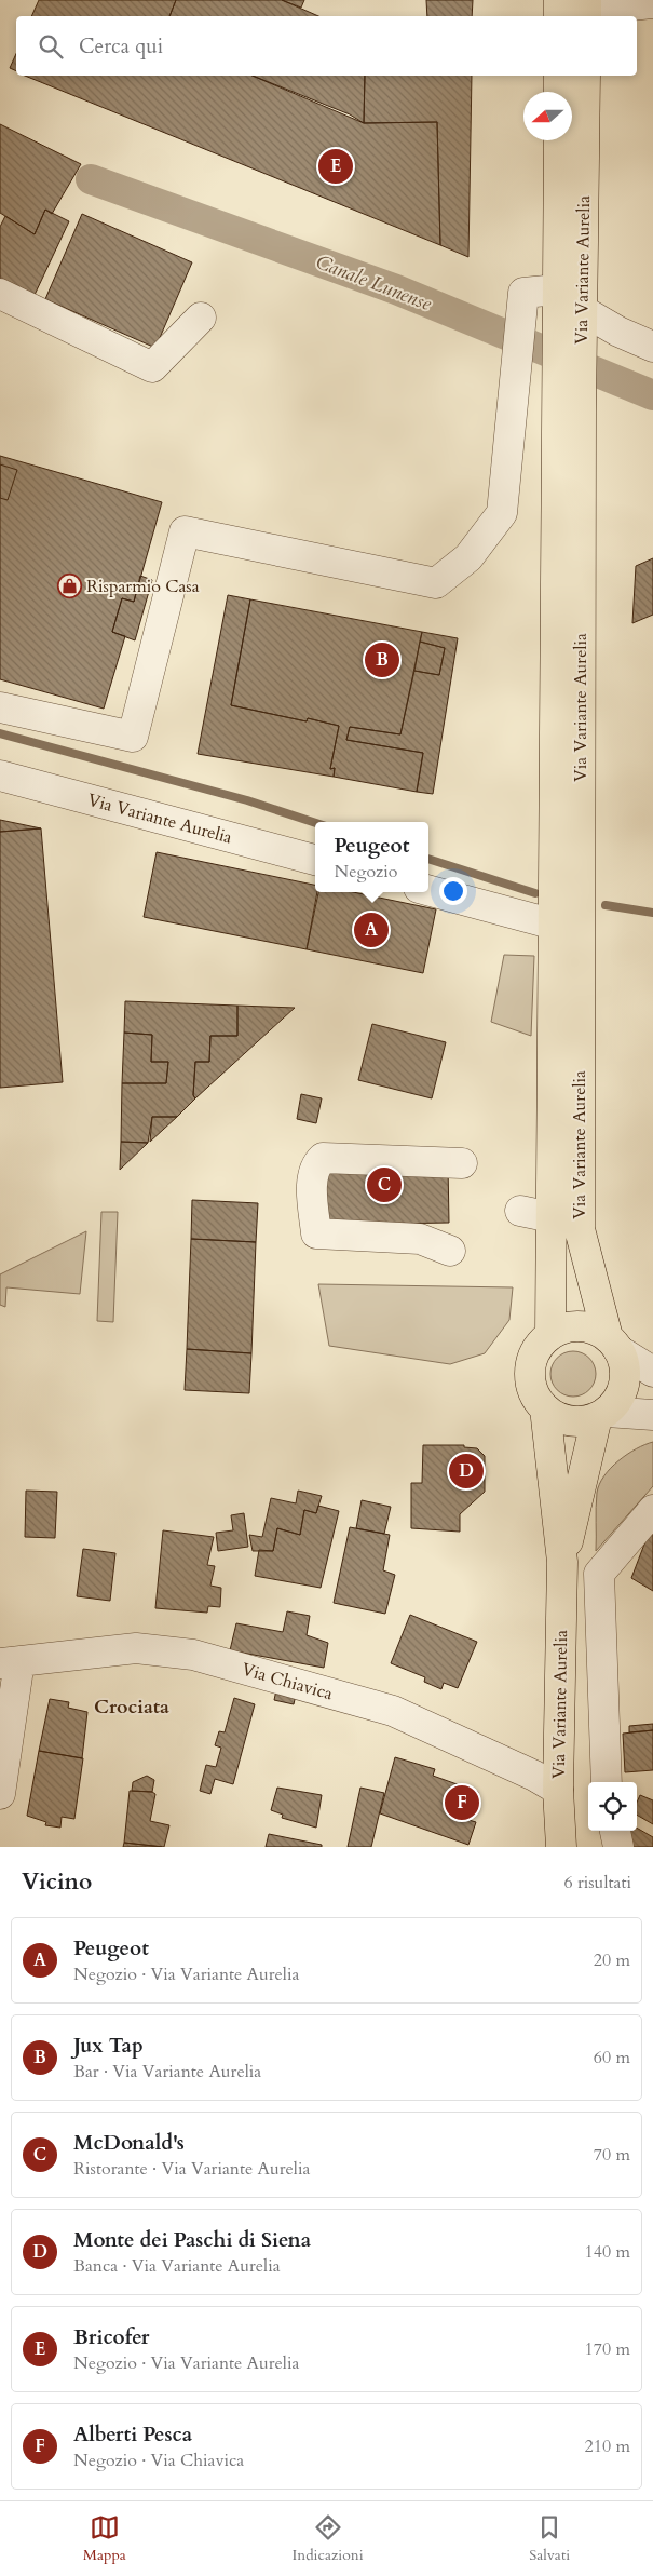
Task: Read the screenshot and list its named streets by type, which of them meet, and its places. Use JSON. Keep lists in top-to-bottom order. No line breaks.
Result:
{"streets":{"main road":["Via Variante Aurelia"],"street":["Via Chiavica"]},"crossings":[["Via Variante Aurelia","Via Chiavica"]],"districts":["Crociata"],"water":["Canale Lunense"],"places":{"shop":["Risparmio Casa"]},"north":"left","page":{"search":"Cerca qui","pins":["E","B","A","C","D","F"],"popup":["Peugeot","Negozio"],"heading":["Vicino","6 risultati"],"list":[{"mark":"A","name":"Peugeot","note":"Negozio · Via Variante Aurelia","value":"20 m"},{"mark":"B","name":"Jux Tap","note":"Bar · Via Variante Aurelia","value":"60 m"},{"mark":"C","name":"McDonald's","note":"Ristorante · Via Variante Aurelia","value":"70 m"},{"mark":"D","name":"Monte dei Paschi di Siena","note":"Banca · Via Variante Aurelia","value":"140 m"},{"mark":"E","name":"Bricofer","note":"Negozio · Via Variante Aurelia","value":"170 m"},{"mark":"F","name":"Alberti Pesca","note":"Negozio · Via Chiavica","value":"210 m"}],"nav":["Mappa","Indicazioni","Salvati"]}}
